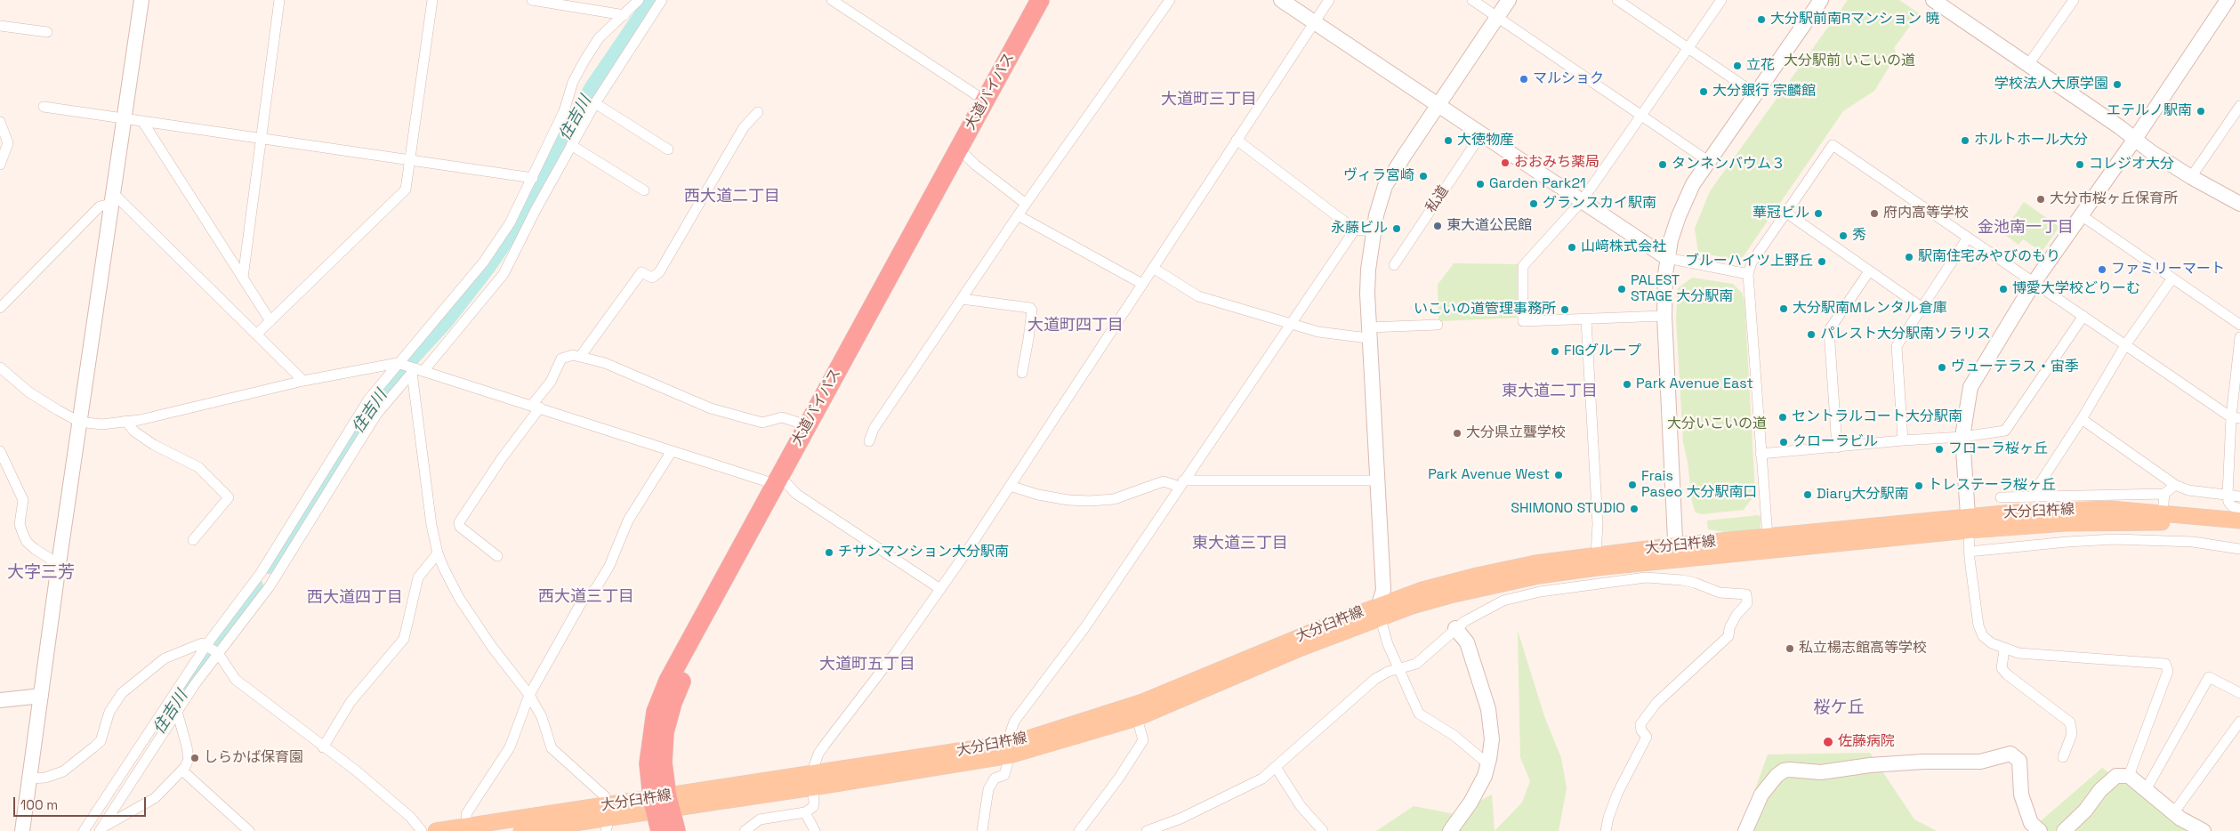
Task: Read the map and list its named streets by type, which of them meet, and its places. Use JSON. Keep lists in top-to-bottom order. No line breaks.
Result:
{"streets":{"highway":["大道バイパス"],"main road":["大分臼杵線"],"street":["私道"]},"crossings":[["大道バイパス","大分臼杵線"]],"districts":["大道町三丁目","西大道二丁目","金池南一丁目","大道町四丁目","東大道二丁目","東大道三丁目","大字三芳","西大道三丁目","西大道四丁目","大道町五丁目","桜ケ丘"],"water":["住吉川"],"parks":["大分駅前 いこいの道","大分いこいの道"],"places":["大分駅前南Rマンション 暁","立花","マルショク","学校法人大原学園","大分銀行 宗麟館","エテルノ駅南","大徳物産","ホルトホール大分","おおみち薬局","タンネンバウム３","コレジオ大分","ヴィラ宮崎","Garden Park21","大分市桜ヶ丘保育所","グランスカイ駅南","華冠ビル","府内高等学校","東大道公民館","永藤ビル","秀","山﨑株式会社","駅南住宅みやびのもり","ブルーハイツ上野丘","ファミリーマート","PALEST STAGE 大分駅南","博愛大学校どりーむ","大分駅南Mレンタル倉庫","いこいの道管理事務所","パレスト大分駅南ソラリス","FIGグループ","ヴューテラス・宙季","Park Avenue East","セントラルコート大分駅南","大分県立聾学校","クローラビル","フローラ桜ヶ丘","Park Avenue West","Frais Paseo 大分駅南口","トレステーラ桜ヶ丘","Diary大分駅南","SHIMONO STUDIO","チサンマンション大分駅南","私立楊志館高等学校","佐藤病院","しらかば保育園"],"scale_bar":"100 m"}
